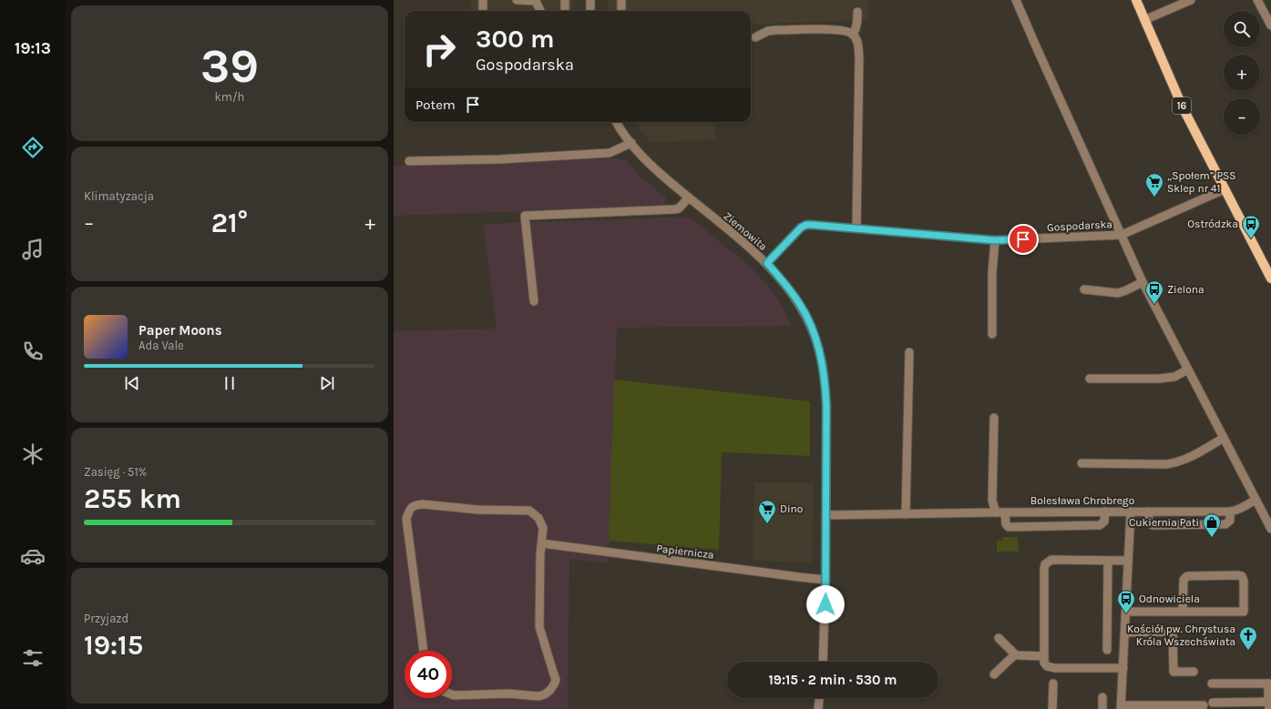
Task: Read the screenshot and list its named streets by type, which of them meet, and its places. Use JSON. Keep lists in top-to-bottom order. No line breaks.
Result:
{"streets":{"main road":["16"],"street":["Gospodarska","Ziemowita","Bolesława Chrobrego","Papiernicza"]},"crossings":[["16","Gospodarska"],["Gospodarska","Ziemowita"],["Ziemowita","Bolesława Chrobrego"],["Ziemowita","Papiernicza"]],"places":{"supermarket":["„Społem” PSS Sklep nr 41","Dino"],"bus stop":["Ostródzka","Zielona","Odnowiciela"],"shop":["Cukiernia Pati"],"church":["Kościół pw. Chrystusa Króla Wszechświata"]},"page":{"tabs":"19:13","tile":[["39","km/h"],"Klimatyzacja",["Zasięg · 51%","255 km"],["Przyjazd","19:15"]],"map_buttons":["+","−"],"turn":["300 m","Gospodarska"],"then":"Potem","heat":["−","21°","+"],"song":["Paper Moons","Ada Vale"],"limit":"40","trip":"19:15 · 2 min · 530 m"}}
